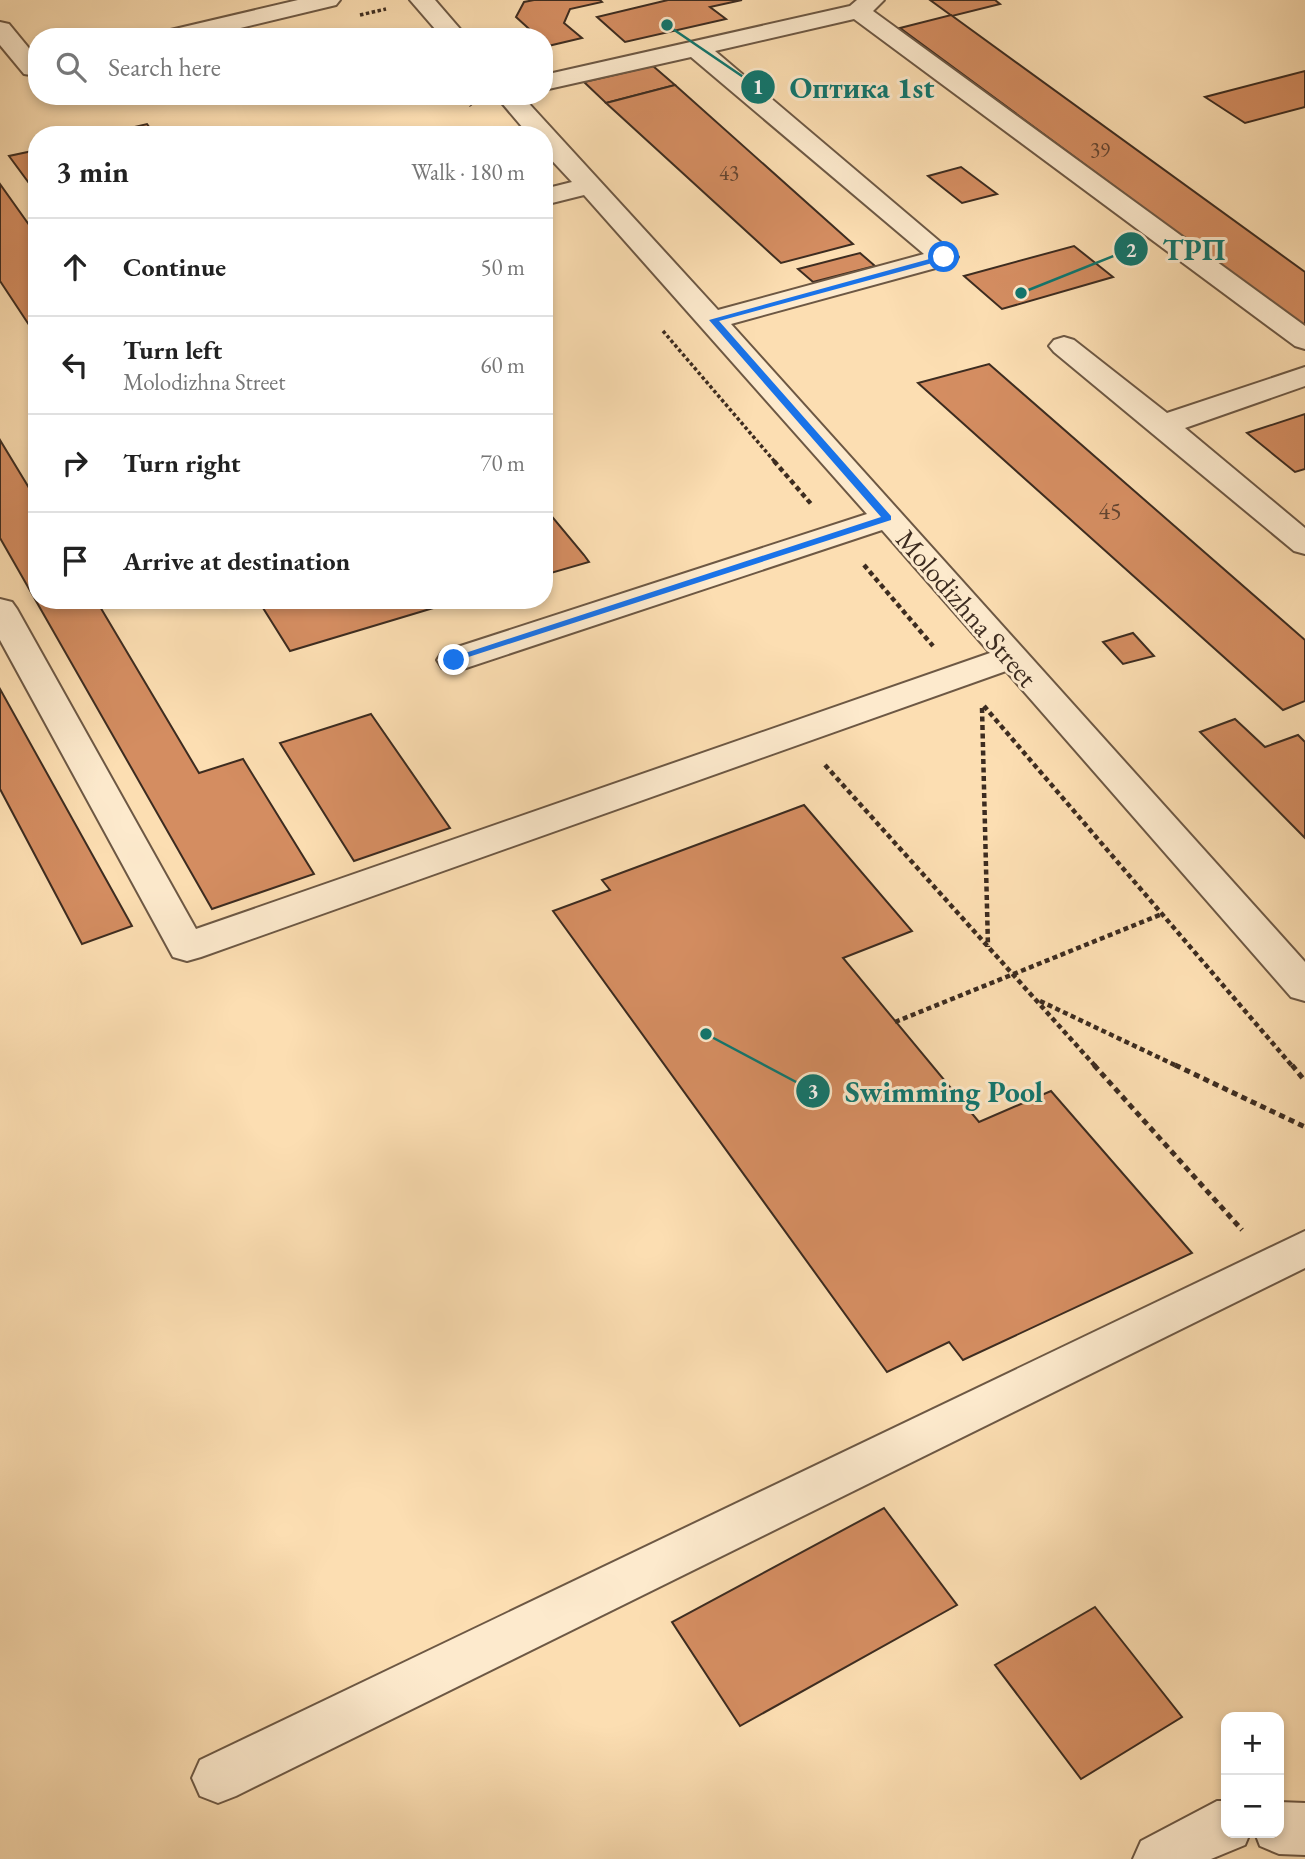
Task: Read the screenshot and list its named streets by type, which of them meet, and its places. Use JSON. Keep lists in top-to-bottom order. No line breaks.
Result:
{"streets":{"street":["Molodizhna Street"]},"places":["Оптика 1st","ТРП","Swimming Pool"],"house_numbers":["39","43","45"],"page":{"search":"Search here","heading":["3 min","Walk · 180 m"],"list":[["Continue","50 m"],["Turn left","Molodizhna Street","60 m"],["Turn right","70 m"],"Arrive at destination"],"map_buttons":["+","−"]}}
